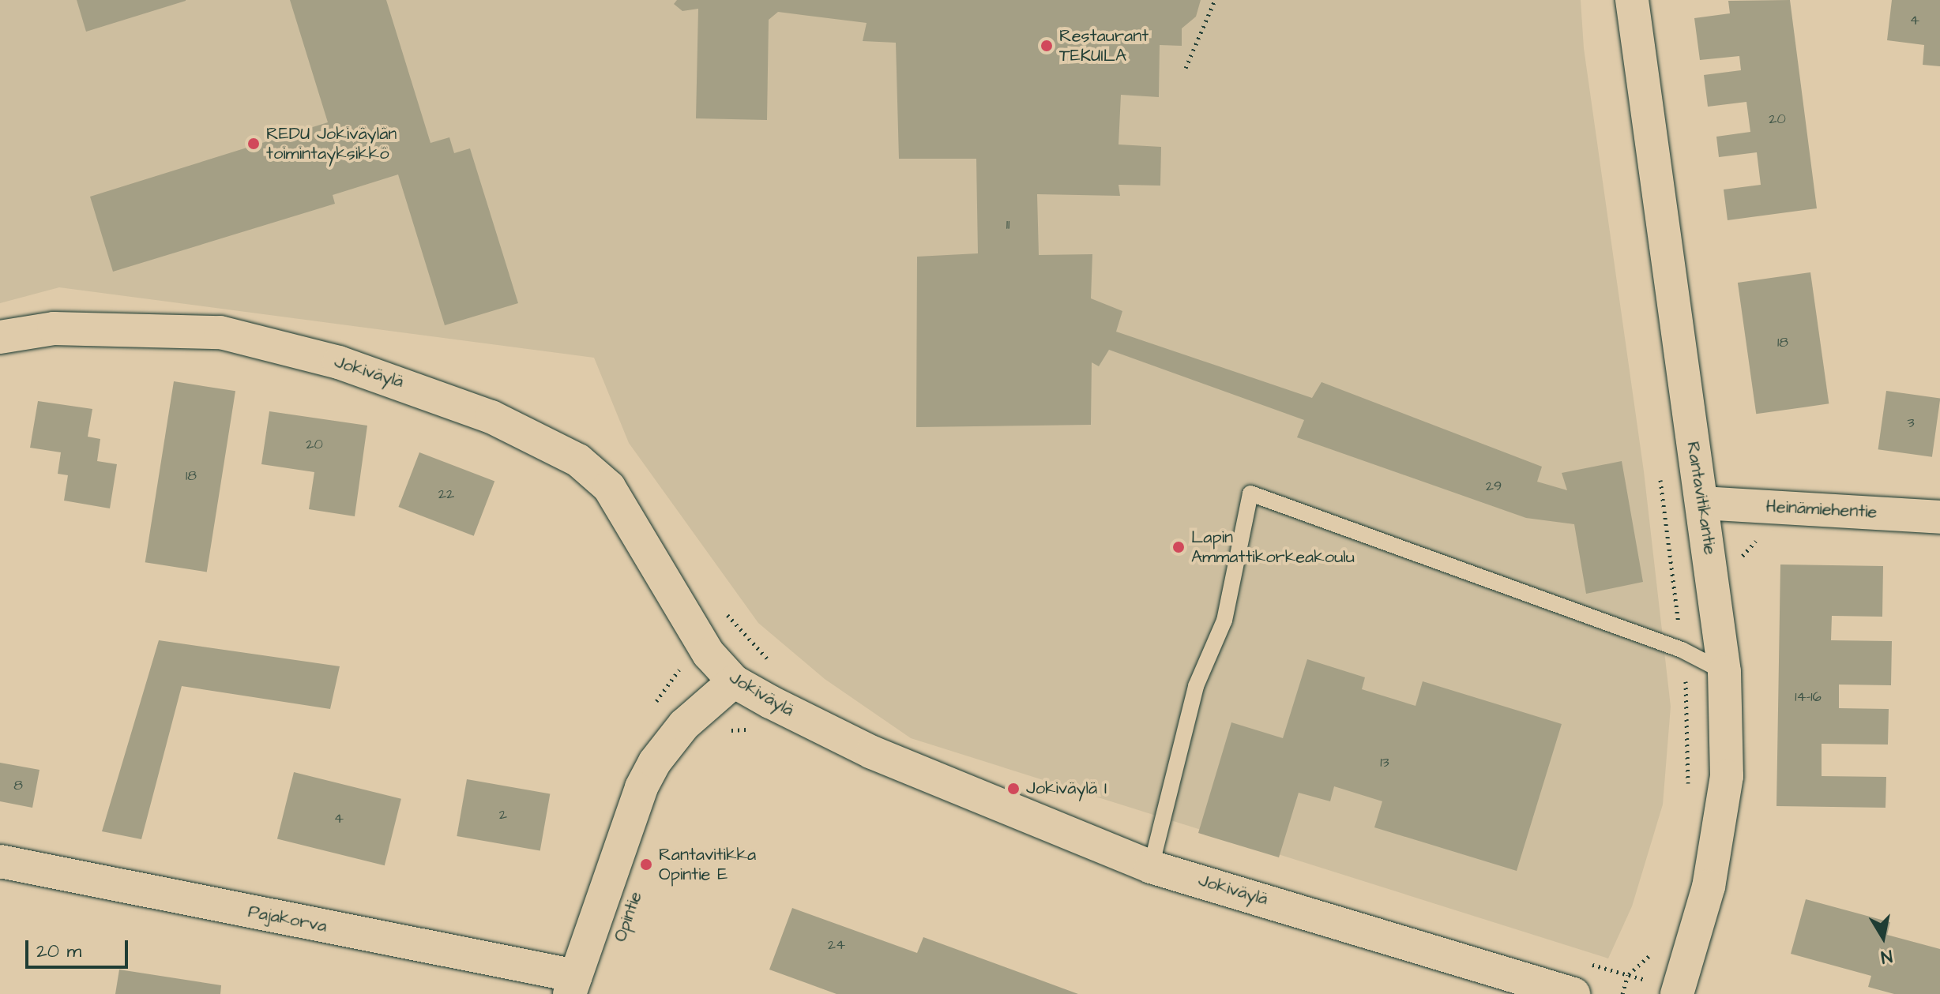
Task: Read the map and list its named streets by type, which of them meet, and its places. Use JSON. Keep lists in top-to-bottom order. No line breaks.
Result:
{"streets":{"street":["Jokiväylä","Rantavitikantie","Heinämiehentie","Opintie","Pajakorva"]},"crossings":[["Jokiväylä","Opintie"],["Rantavitikantie","Heinämiehentie"],["Opintie","Pajakorva"]],"places":["Restaurant TEKUILA","REDU Jokiväylän toimintayksikkö","Lapin Ammattikorkeakoulu","Jokiväylä I","Rantavitikka Opintie E"],"house_numbers":["4","20","11","18","3","20","18","29","22","14-16","13","8","2","4","24"],"scale_bar":"20 m","north":"bottom"}
